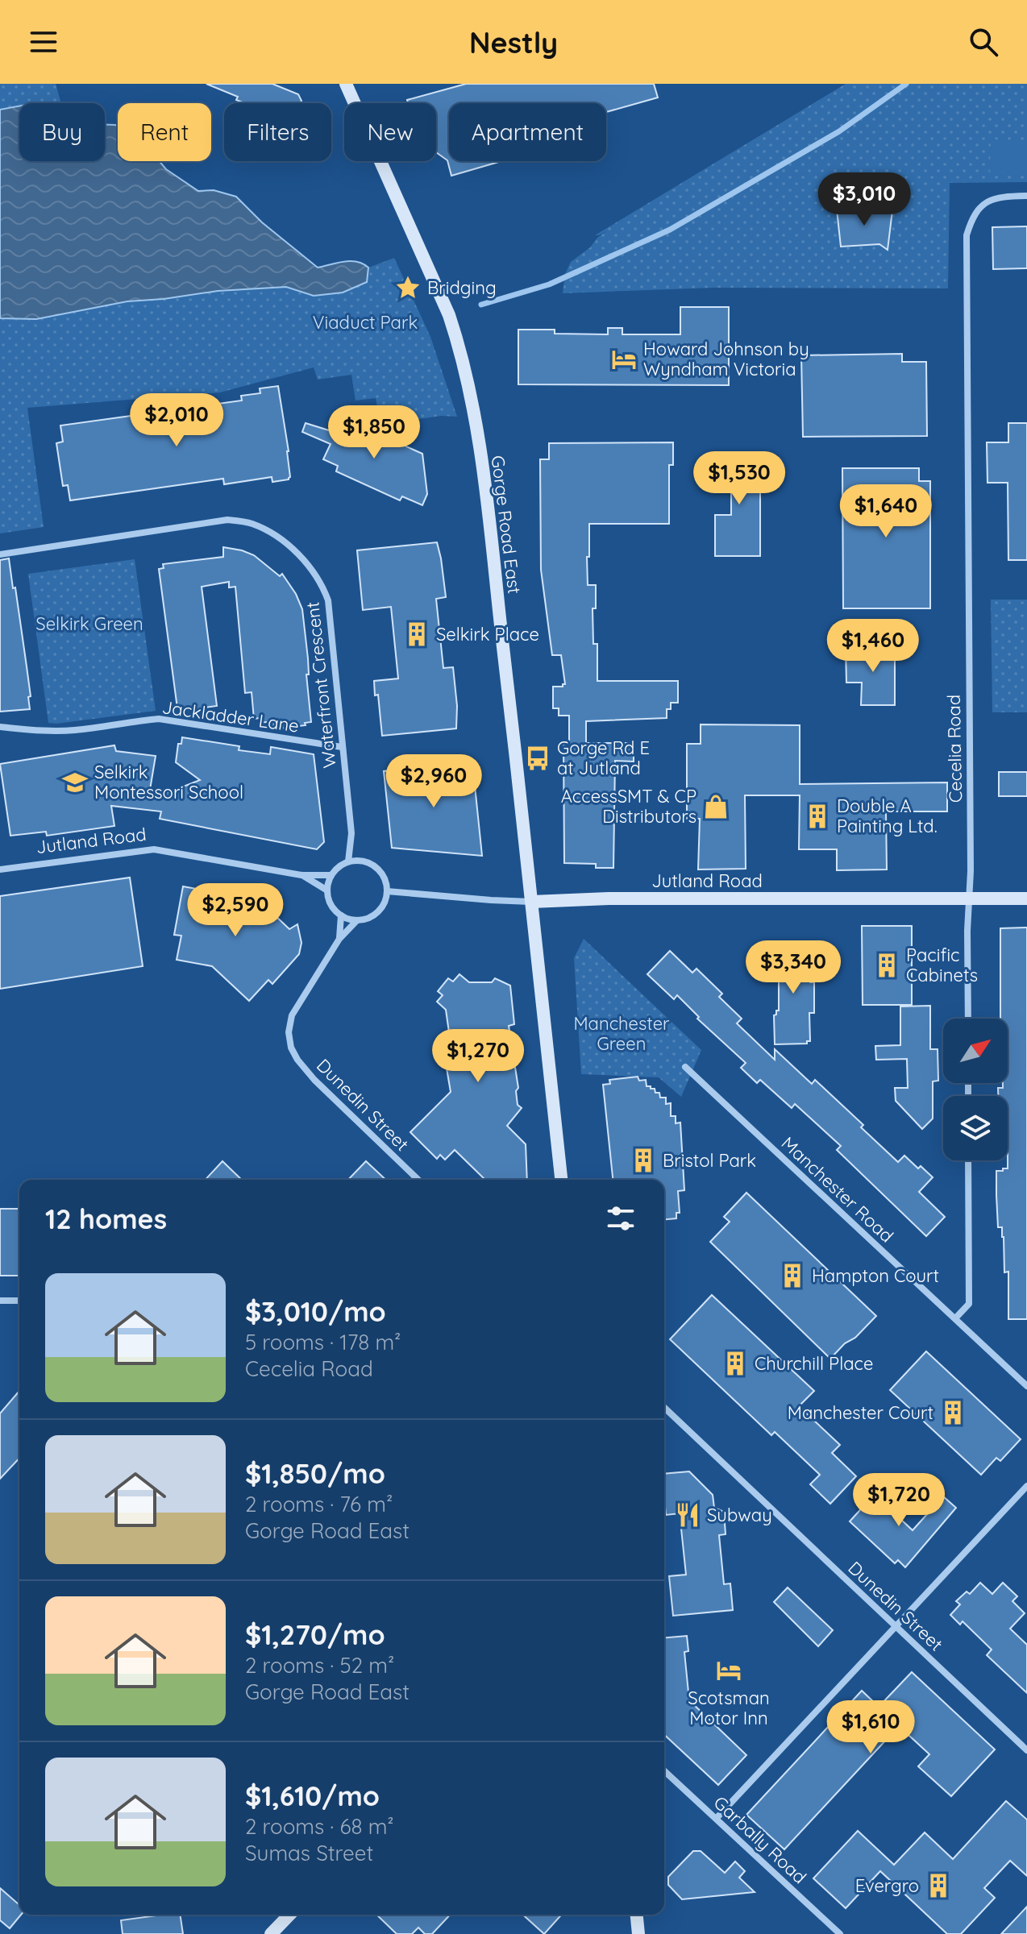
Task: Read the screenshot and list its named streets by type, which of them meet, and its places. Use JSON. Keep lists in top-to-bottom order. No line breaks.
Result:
{"streets":{"main road":["Gorge Road East","Jutland Road"],"street":["Waterfront Crescent","Jackladder Lane","Cecelia Road","Dunedin Street","Manchester Road","Garbally Road"]},"crossings":[["Gorge Road East","Jutland Road"],["Waterfront Crescent","Jackladder Lane"],["Waterfront Crescent","Jutland Road"],["Waterfront Crescent","Dunedin Street"],["Cecelia Road","Jutland Road"],["Jutland Road","Dunedin Street"]],"parks":["Viaduct Park","Selkirk Green","Manchester Green"],"places":{"place":["Bridging"],"hotel":["Howard Johnson by Wyndham Victoria","Scotsman Motor Inn"],"building":["Selkirk Place","Double A Painting Ltd.","Pacific Cabinets","Bristol Park","Hampton Court","Churchill Place","Manchester Court","Evergro"],"bus stop":["Gorge Rd E at Jutland"],"school or university":["Selkirk Montessori School"],"shop":["AccessSMT & CP Distributors"],"restaurant":["Subway"]},"north":"top right","page":{"header":"Nestly","chip":["Buy","Rent","Filters","New","Apartment"],"price":["$3,010","$2,010","$1,850","$1,530","$1,640","$1,460","$2,960","$2,590","$3,340","$1,270","$1,720","$1,610"],"heading":"12 homes","list":[{"name":"$3,010/mo","note":"5 rooms · 178 m² · Cecelia Road"},{"name":"$1,850/mo","note":"2 rooms · 76 m² · Gorge Road East"},{"name":"$1,270/mo","note":"2 rooms · 52 m² · Gorge Road East"},{"name":"$1,610/mo","note":"2 rooms · 68 m² · Sumas Street"}]}}
